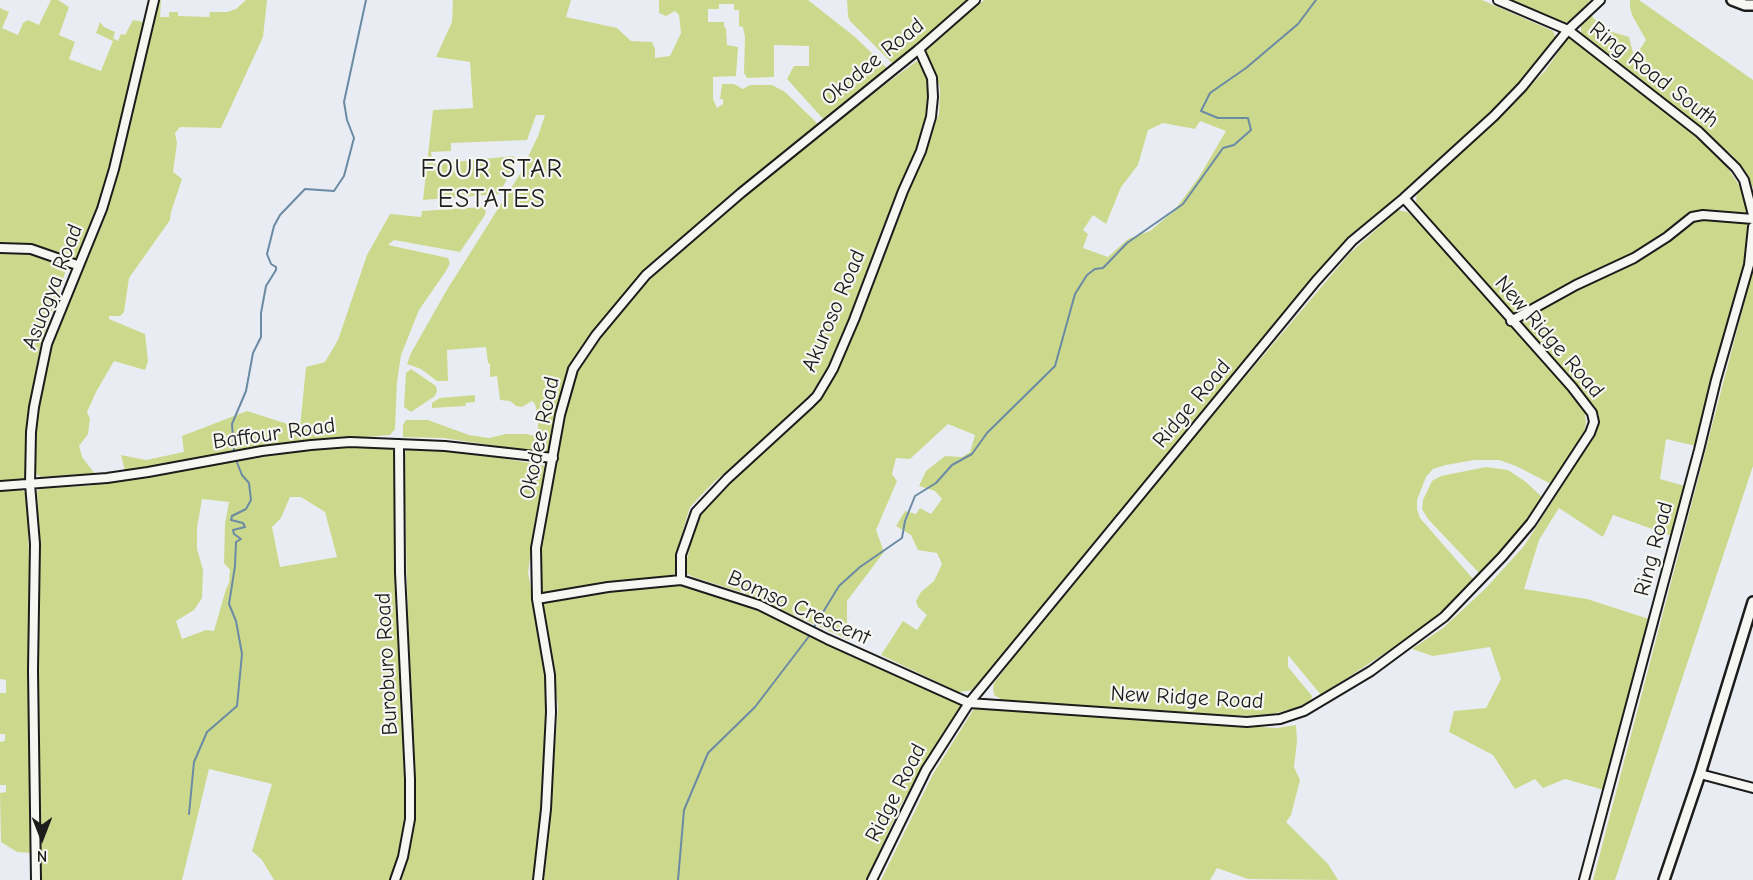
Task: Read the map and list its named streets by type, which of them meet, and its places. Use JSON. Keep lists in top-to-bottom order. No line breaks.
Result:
{"streets":{"street":["Okodee Road","Ring Road South","Asuogya Road","Akuroso Road","New Ridge Road","Ridge Road","Baffour Road","Ring Road","Bomso Crescent","Buroburo Road"]},"crossings":[["Okodee Road","Akuroso Road"],["Okodee Road","Baffour Road"],["Okodee Road","Bomso Crescent"],["Ring Road South","Ridge Road"],["Asuogya Road","Baffour Road"],["Akuroso Road","Bomso Crescent"],["New Ridge Road","Ridge Road"],["New Ridge Road","Bomso Crescent"],["Ridge Road","Bomso Crescent"],["Baffour Road","Buroburo Road"]],"districts":["FOUR STAR ESTATES"],"north":"bottom"}
